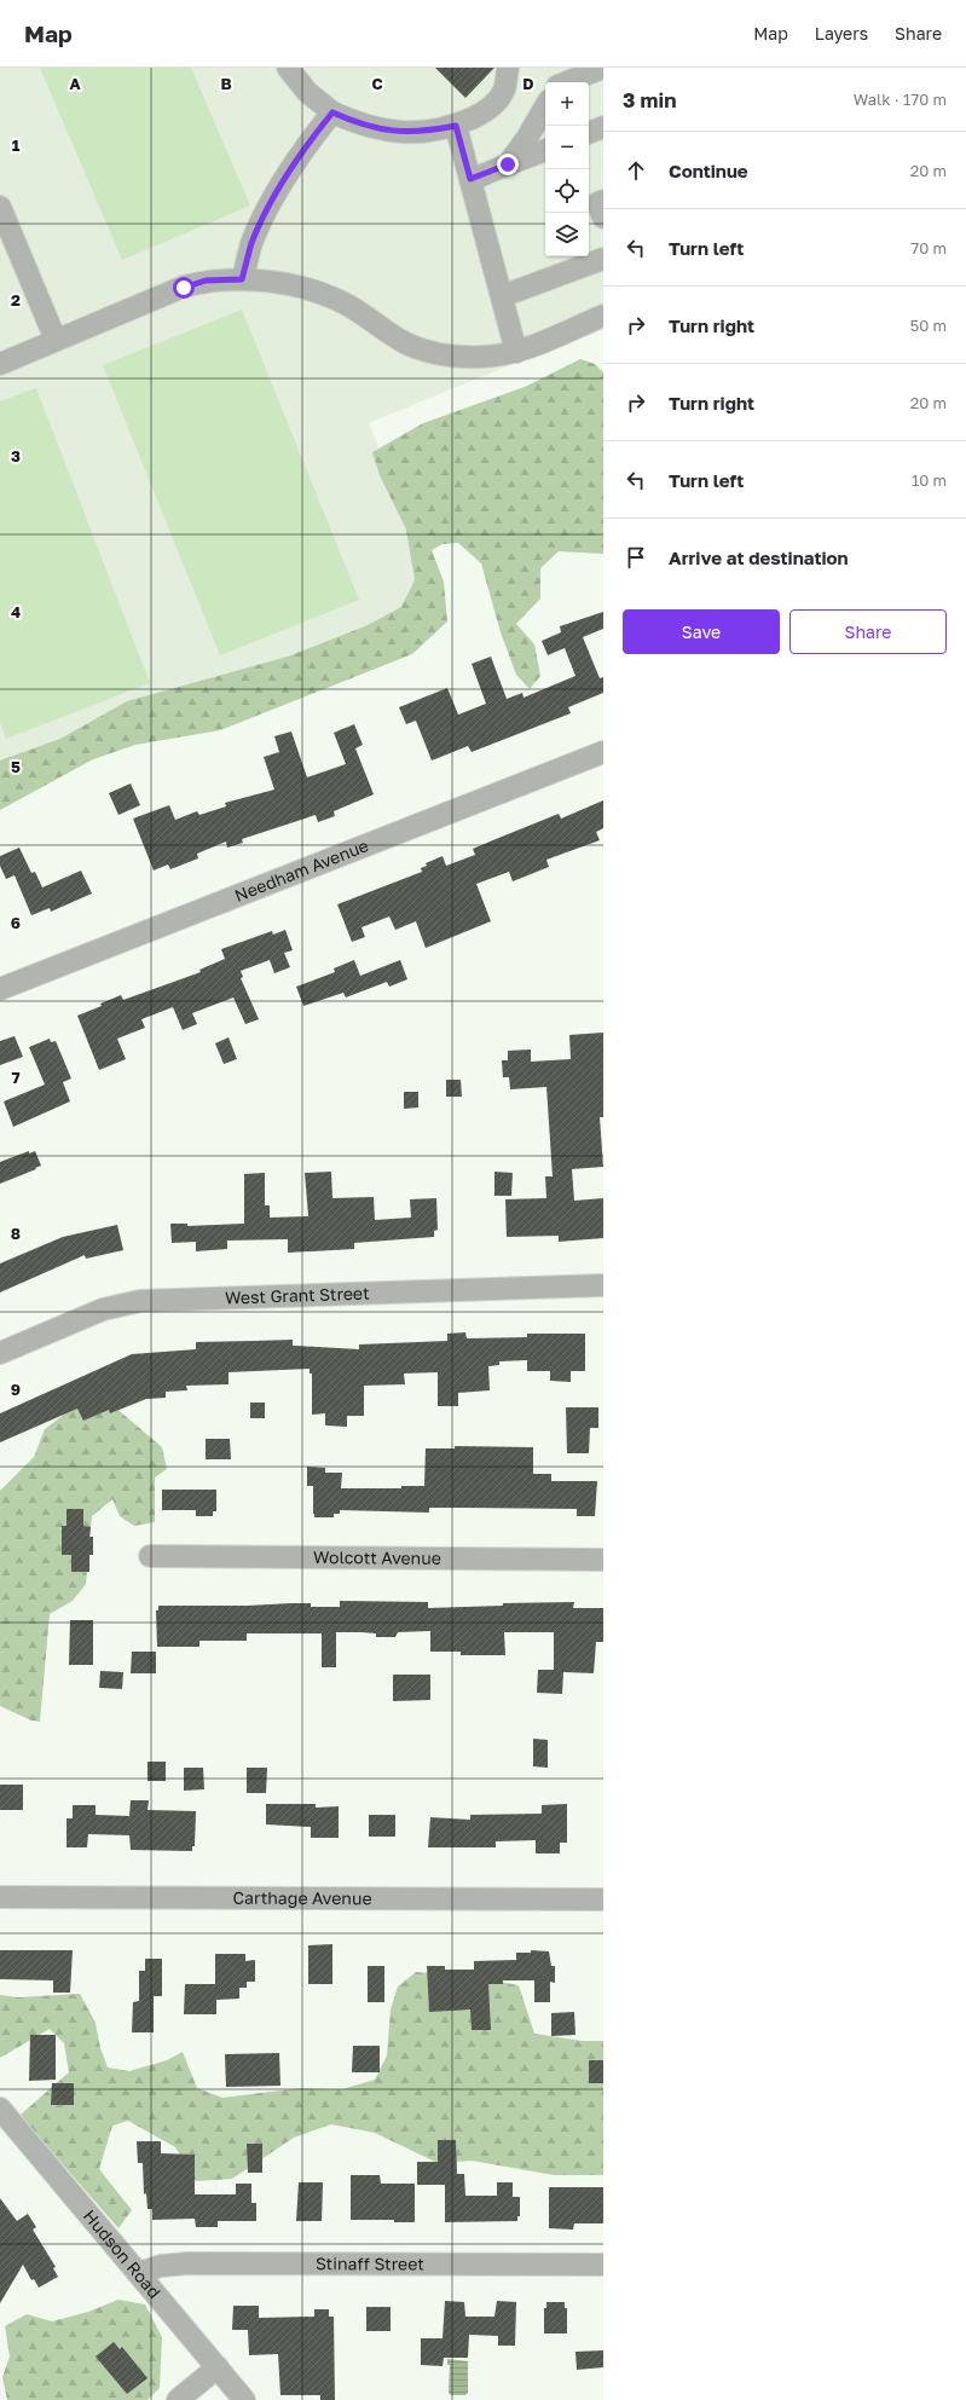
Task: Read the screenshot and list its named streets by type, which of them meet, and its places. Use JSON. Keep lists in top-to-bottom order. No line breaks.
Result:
{"streets":{"street":["Needham Avenue","West Grant Street","Wolcott Avenue","Carthage Avenue","Hudson Road","Stinaff Street"]},"crossings":[["Hudson Road","Stinaff Street"]],"page":{"header":"Map","nav":["Map","Layers","Share"],"heading":["3 min","Walk · 170 m"],"map_buttons":["+","−"],"list":[["Continue","20 m"],["Turn left","70 m"],["Turn right","50 m"],["Turn right","20 m"],["Turn left","10 m"],"Arrive at destination"],"buttons":["Save","Share"]},"grid":{"columns":["A","B","C","D"],"rows":["1","2","3","4","5","6","7","8","9"]}}
